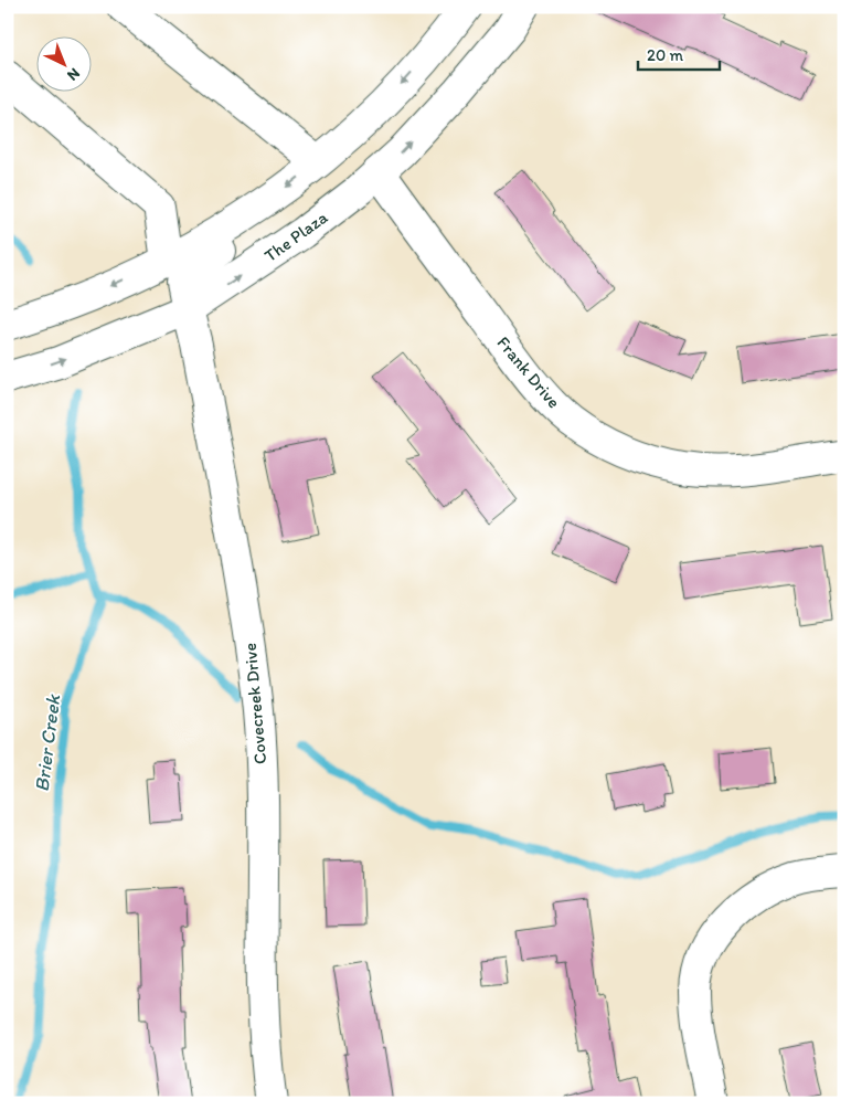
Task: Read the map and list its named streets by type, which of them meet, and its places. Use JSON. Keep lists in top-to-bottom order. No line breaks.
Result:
{"streets":{"street":["The Plaza","Frank Drive","Covecreek Drive"]},"crossings":[["The Plaza","Frank Drive"],["The Plaza","Covecreek Drive"]],"water":["Brier Creek"],"scale_bar":"20 m","north":"bottom right"}
